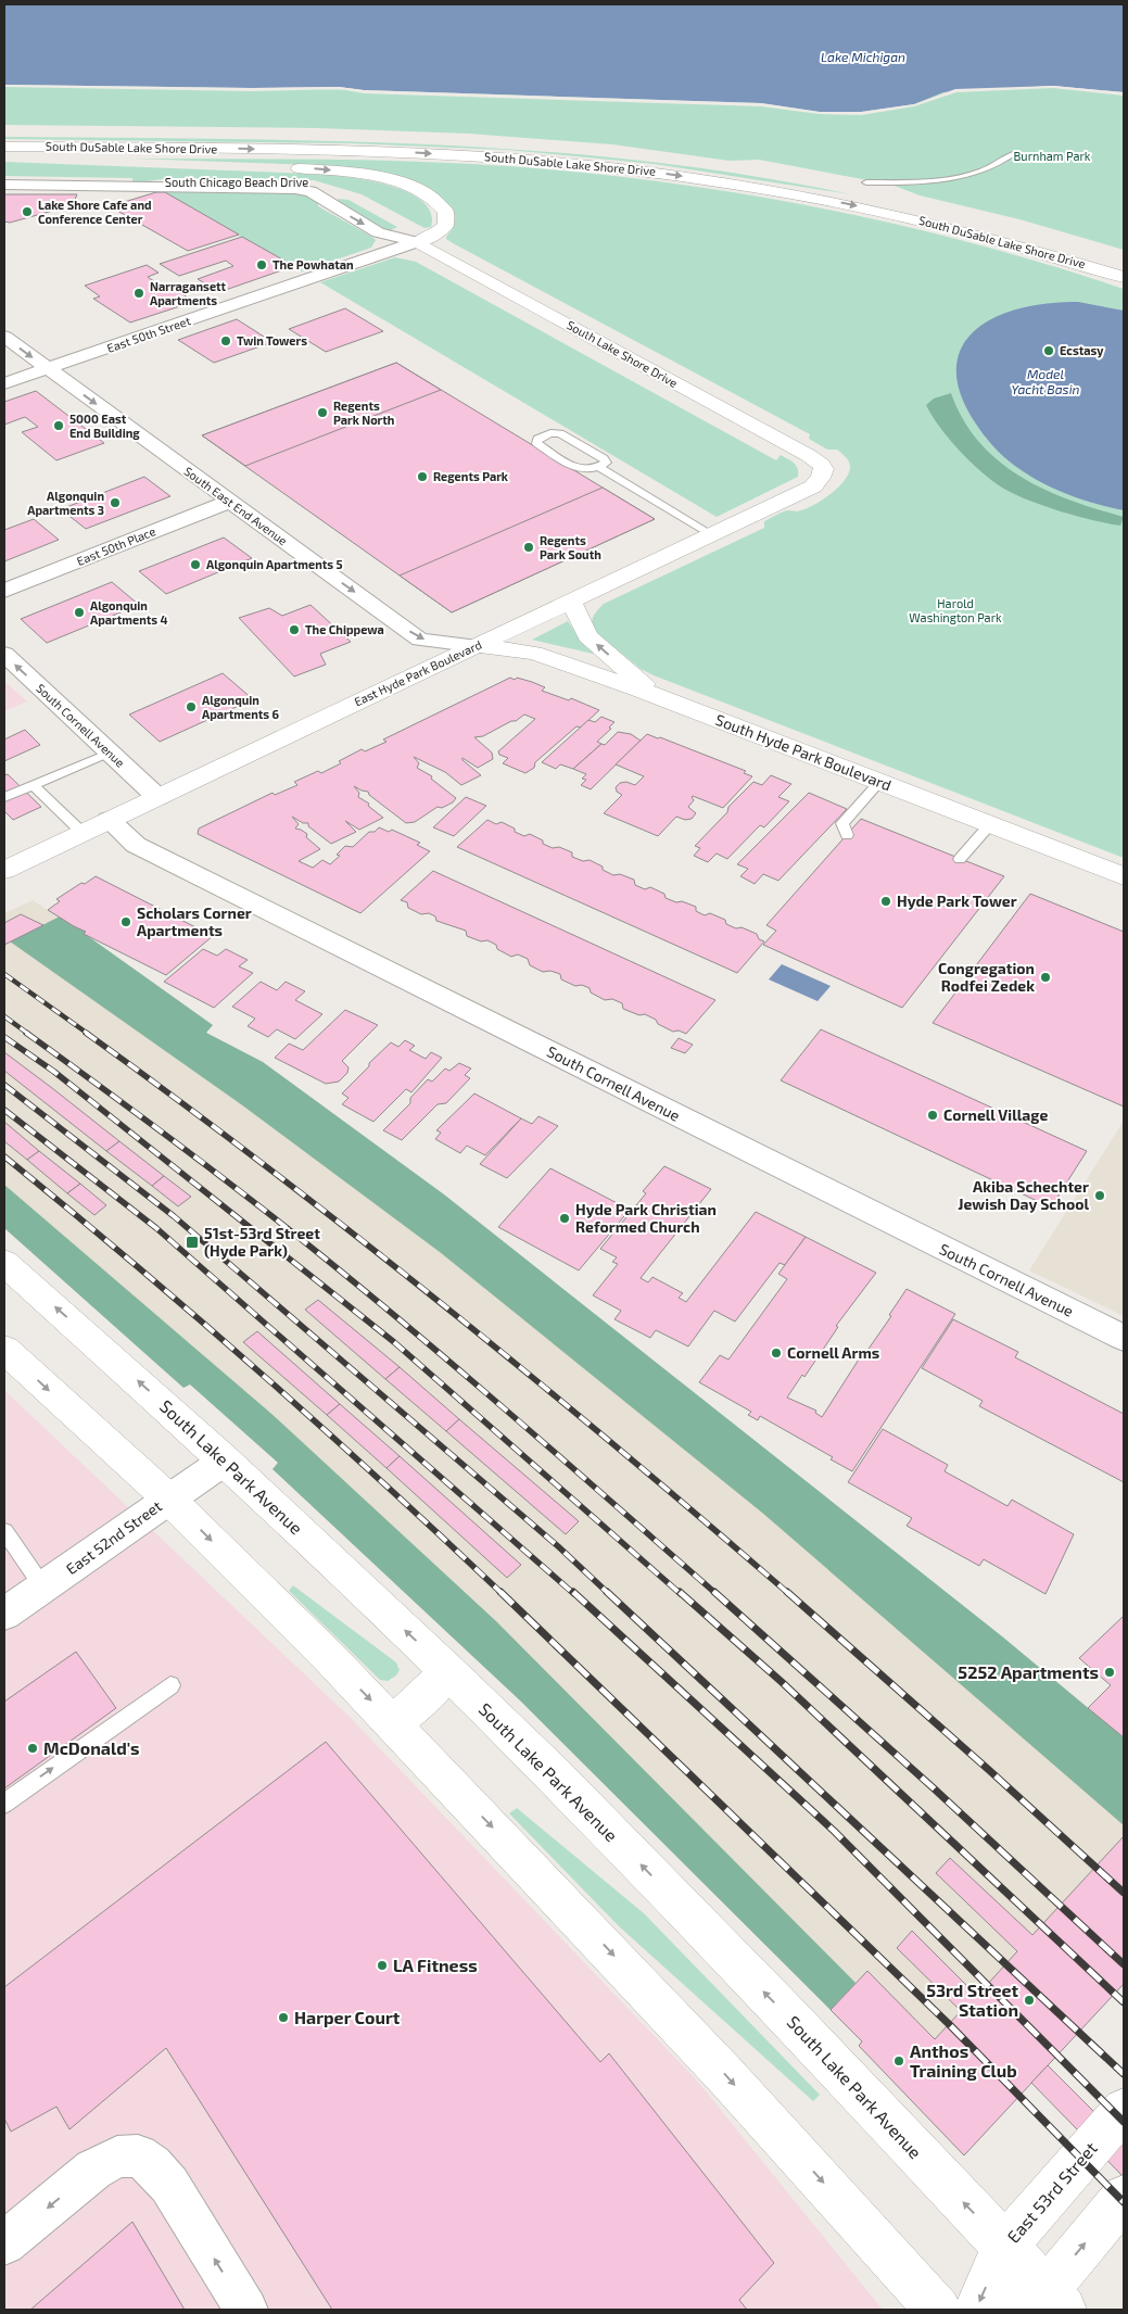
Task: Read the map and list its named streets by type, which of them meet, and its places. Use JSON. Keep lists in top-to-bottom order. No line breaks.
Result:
{"streets":{"main road":["South DuSable Lake Shore Drive","South Lake Shore Drive","East Hyde Park Boulevard","South Hyde Park Boulevard","South Lake Park Avenue","East 53rd Street"],"street":["South Chicago Beach Drive","East 50th Street","South East End Avenue","East 50th Place","South Cornell Avenue","East 52nd Street"]},"crossings":[["South Chicago Beach Drive","East 50th Street"],["South Chicago Beach Drive","South Lake Shore Drive"],["East 50th Street","South Lake Shore Drive"],["East 50th Street","South East End Avenue"],["South Lake Shore Drive","East Hyde Park Boulevard"],["South East End Avenue","East 50th Place"],["South East End Avenue","East Hyde Park Boulevard"],["South East End Avenue","South Hyde Park Boulevard"],["East Hyde Park Boulevard","South Cornell Avenue"],["East Hyde Park Boulevard","South Hyde Park Boulevard"],["South Lake Park Avenue","East 52nd Street"],["South Lake Park Avenue","East 53rd Street"]],"one_way":["South East End Avenue"],"water":["Lake Michigan","Model Yacht Basin"],"parks":["Burnham Park","Harold Washington Park"],"places":{"other":["Lake Shore Cafe and Conference Center","The Powhatan","Narragansett Apartments","Twin Towers","Ecstasy","Regents Park North","5000 East End Building","Regents Park","Algonquin Apartments 3","Regents Park South","Algonquin Apartments 5","Algonquin Apartments 4","The Chippewa","Algonquin Apartments 6","Hyde Park Tower","Scholars Corner Apartments","Congregation Rodfei Zedek","Cornell Village","Akiba Schechter Jewish Day School","Hyde Park Christian Reformed Church","Cornell Arms","5252 Apartments","McDonald's","LA Fitness","53rd Street Station","Harper Court","Anthos Training Club"],"transit":["51st-53rd Street (Hyde Park)"]}}
